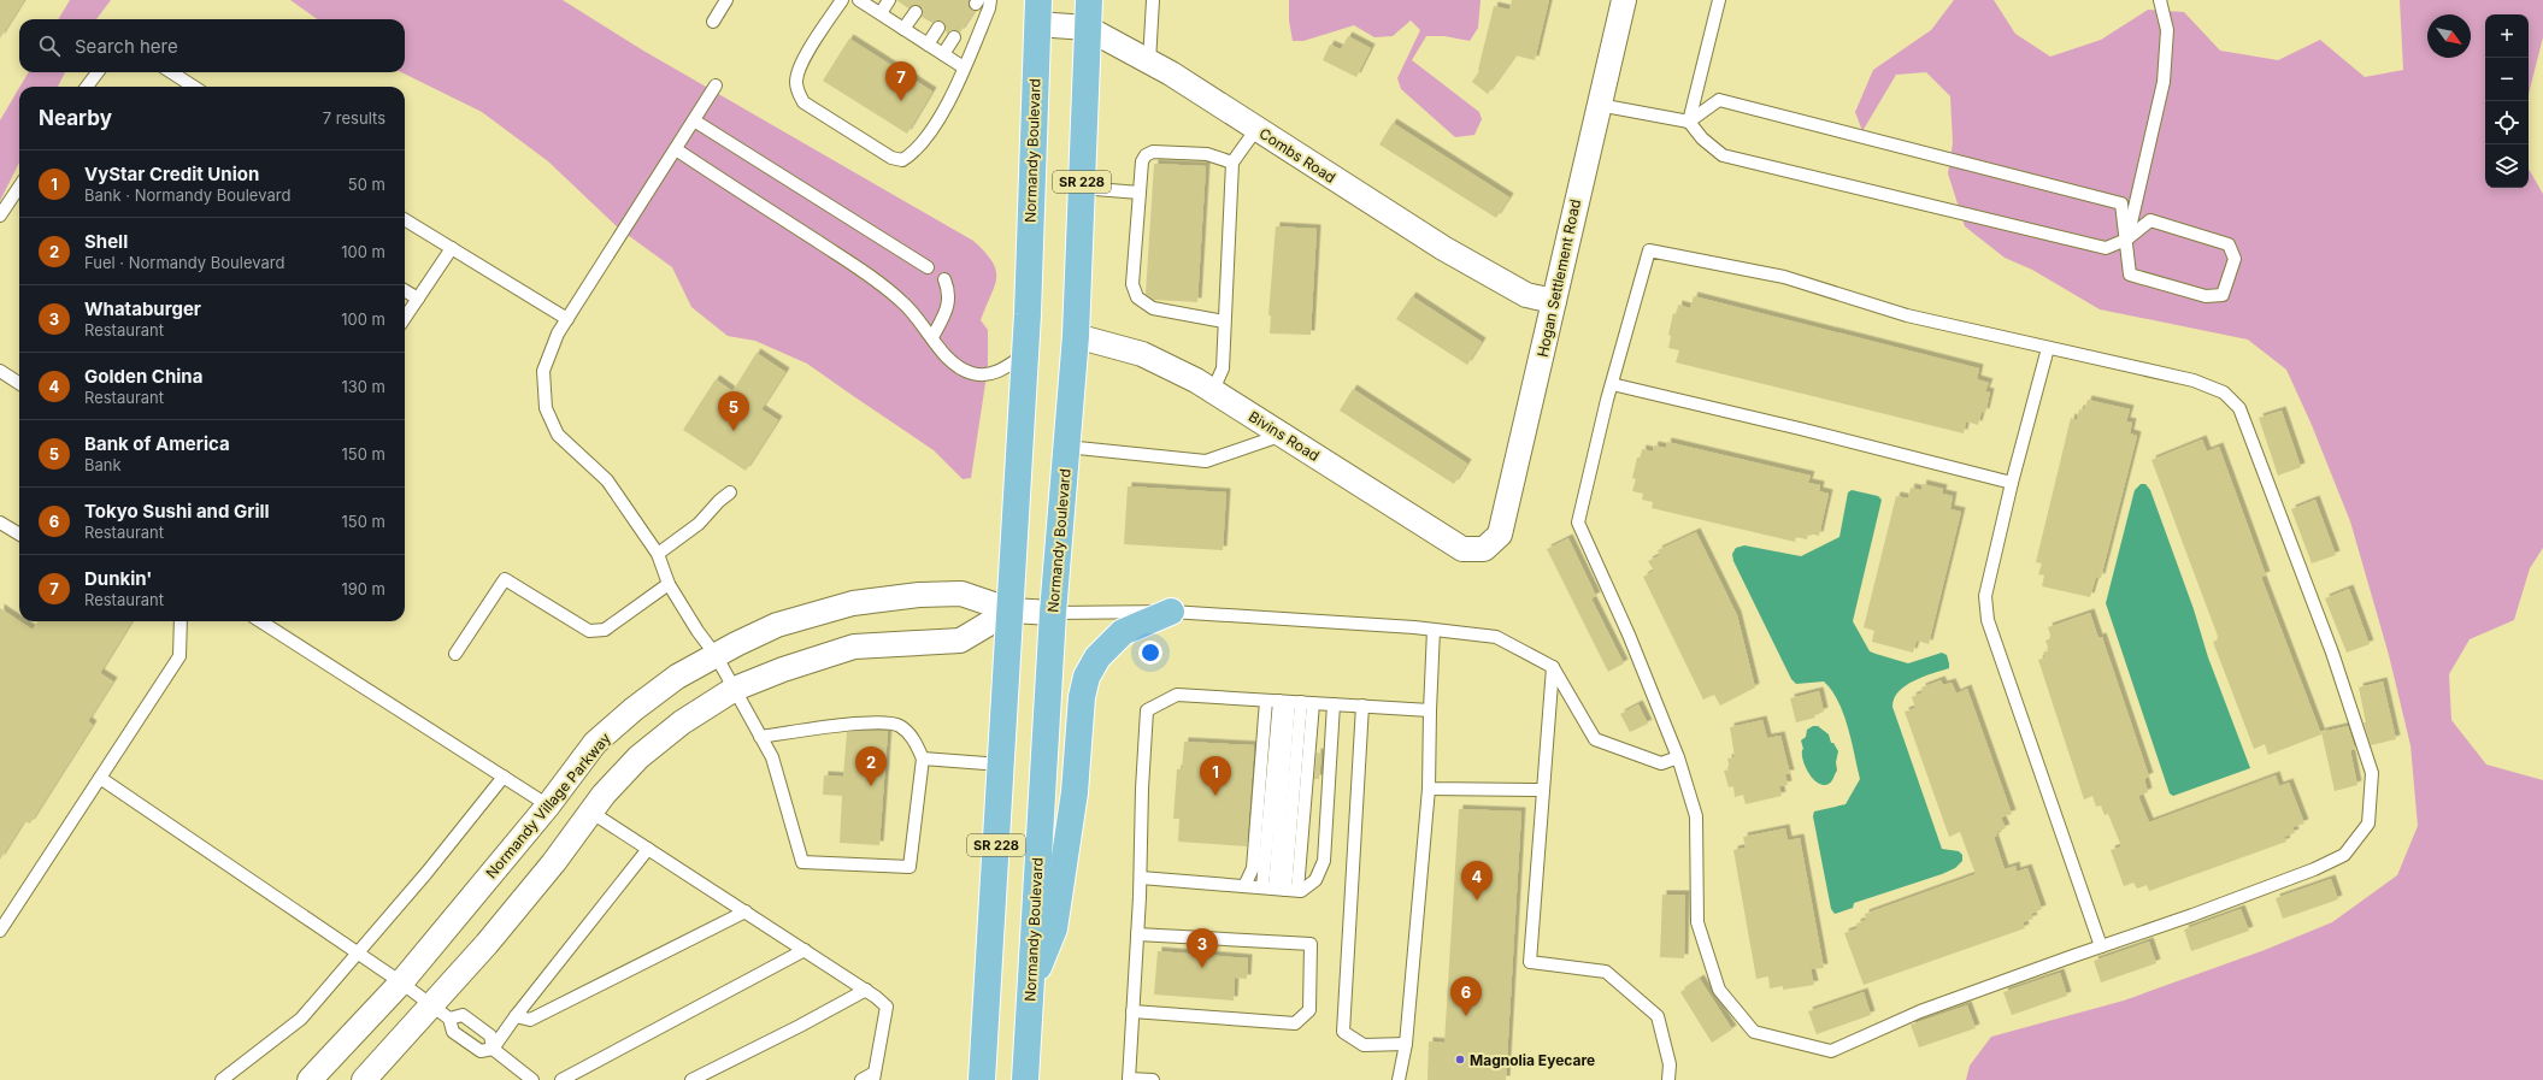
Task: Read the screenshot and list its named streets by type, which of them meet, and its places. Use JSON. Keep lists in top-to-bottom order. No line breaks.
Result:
{"streets":{"main road":["Normandy Boulevard","SR 228"],"street":["Combs Road","Hogan Settlement Road","Bivins Road","Normandy Village Parkway"]},"crossings":[["Normandy Boulevard","Combs Road"],["Normandy Boulevard","Bivins Road"],["Normandy Boulevard","Normandy Village Parkway"],["Combs Road","Hogan Settlement Road"],["Hogan Settlement Road","Bivins Road"]],"places":["Magnolia Eyecare"],"north":"bottom right","page":{"map_buttons":["+","−"],"search":"Search here","pins":["7","5","2","1","4","3","6"],"heading":["Nearby","7 results"],"list":[{"mark":"1","name":"VyStar Credit Union","note":"Bank · Normandy Boulevard","value":"50 m"},{"mark":"2","name":"Shell","note":"Fuel · Normandy Boulevard","value":"100 m"},{"mark":"3","name":"Whataburger","note":"Restaurant","value":"100 m"},{"mark":"4","name":"Golden China","note":"Restaurant","value":"130 m"},{"mark":"5","name":"Bank of America","note":"Bank","value":"150 m"},{"mark":"6","name":"Tokyo Sushi and Grill","note":"Restaurant","value":"150 m"},{"mark":"7","name":"Dunkin'","note":"Restaurant","value":"190 m"}]}}
